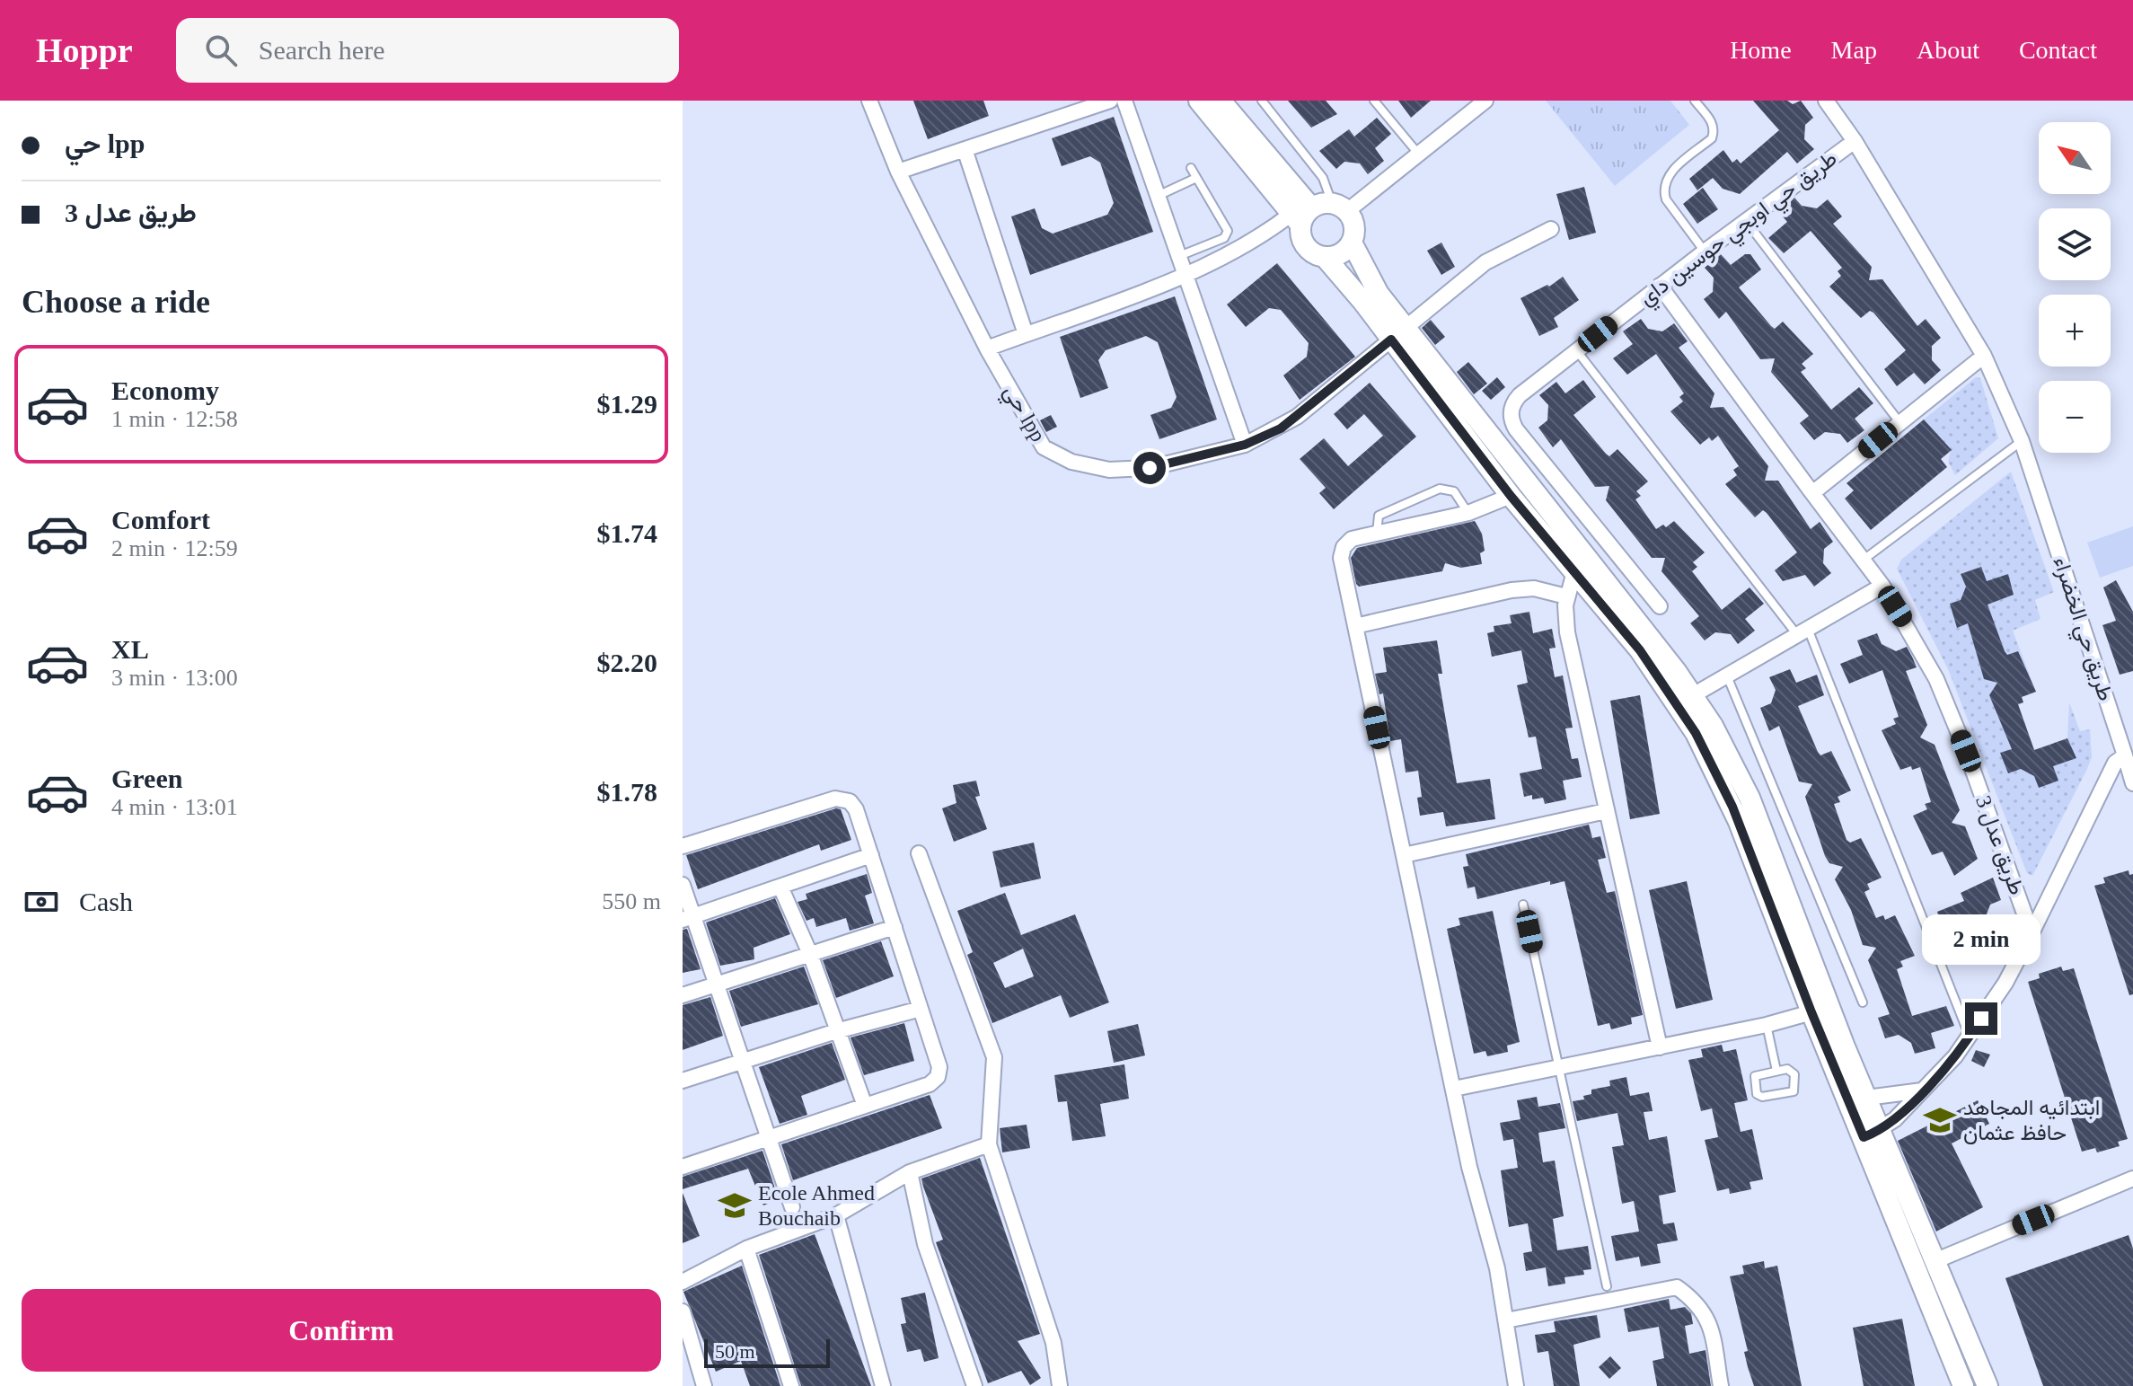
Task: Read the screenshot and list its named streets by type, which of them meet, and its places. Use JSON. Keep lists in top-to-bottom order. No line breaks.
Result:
{"streets":{"street":["طريق حي اوبجي حوسين داي","حي lpp","طريق حي الخضراء","طريق عدل 3"]},"crossings":[["طريق حي اوبجي حوسين داي","طريق حي الخضراء"]],"places":{"school or university":["ابتدائيه المجاهد حافظ عثمان","Ecole Ahmed Bouchaib"]},"scale_bar":"50 m","north":"top left","page":{"header":"Hoppr","search":"Search here","nav":["Home","Map","About","Contact"],"banner":["حي lpp","طريق عدل 3"],"map_buttons":["+","−"],"heading":"Choose a ride","list":[{"name":"Economy","note":"1 min · 12:58","value":"$1.29"},{"name":"Comfort","note":"2 min · 12:59","value":"$1.74"},{"name":"XL","note":"3 min · 13:00","value":"$2.20"},{"name":"Green","note":"4 min · 13:01","value":"$1.78"}],"pay":["Cash","550 m"],"bubble":"2 min","buttons":"Confirm","scale":"50 m"}}
